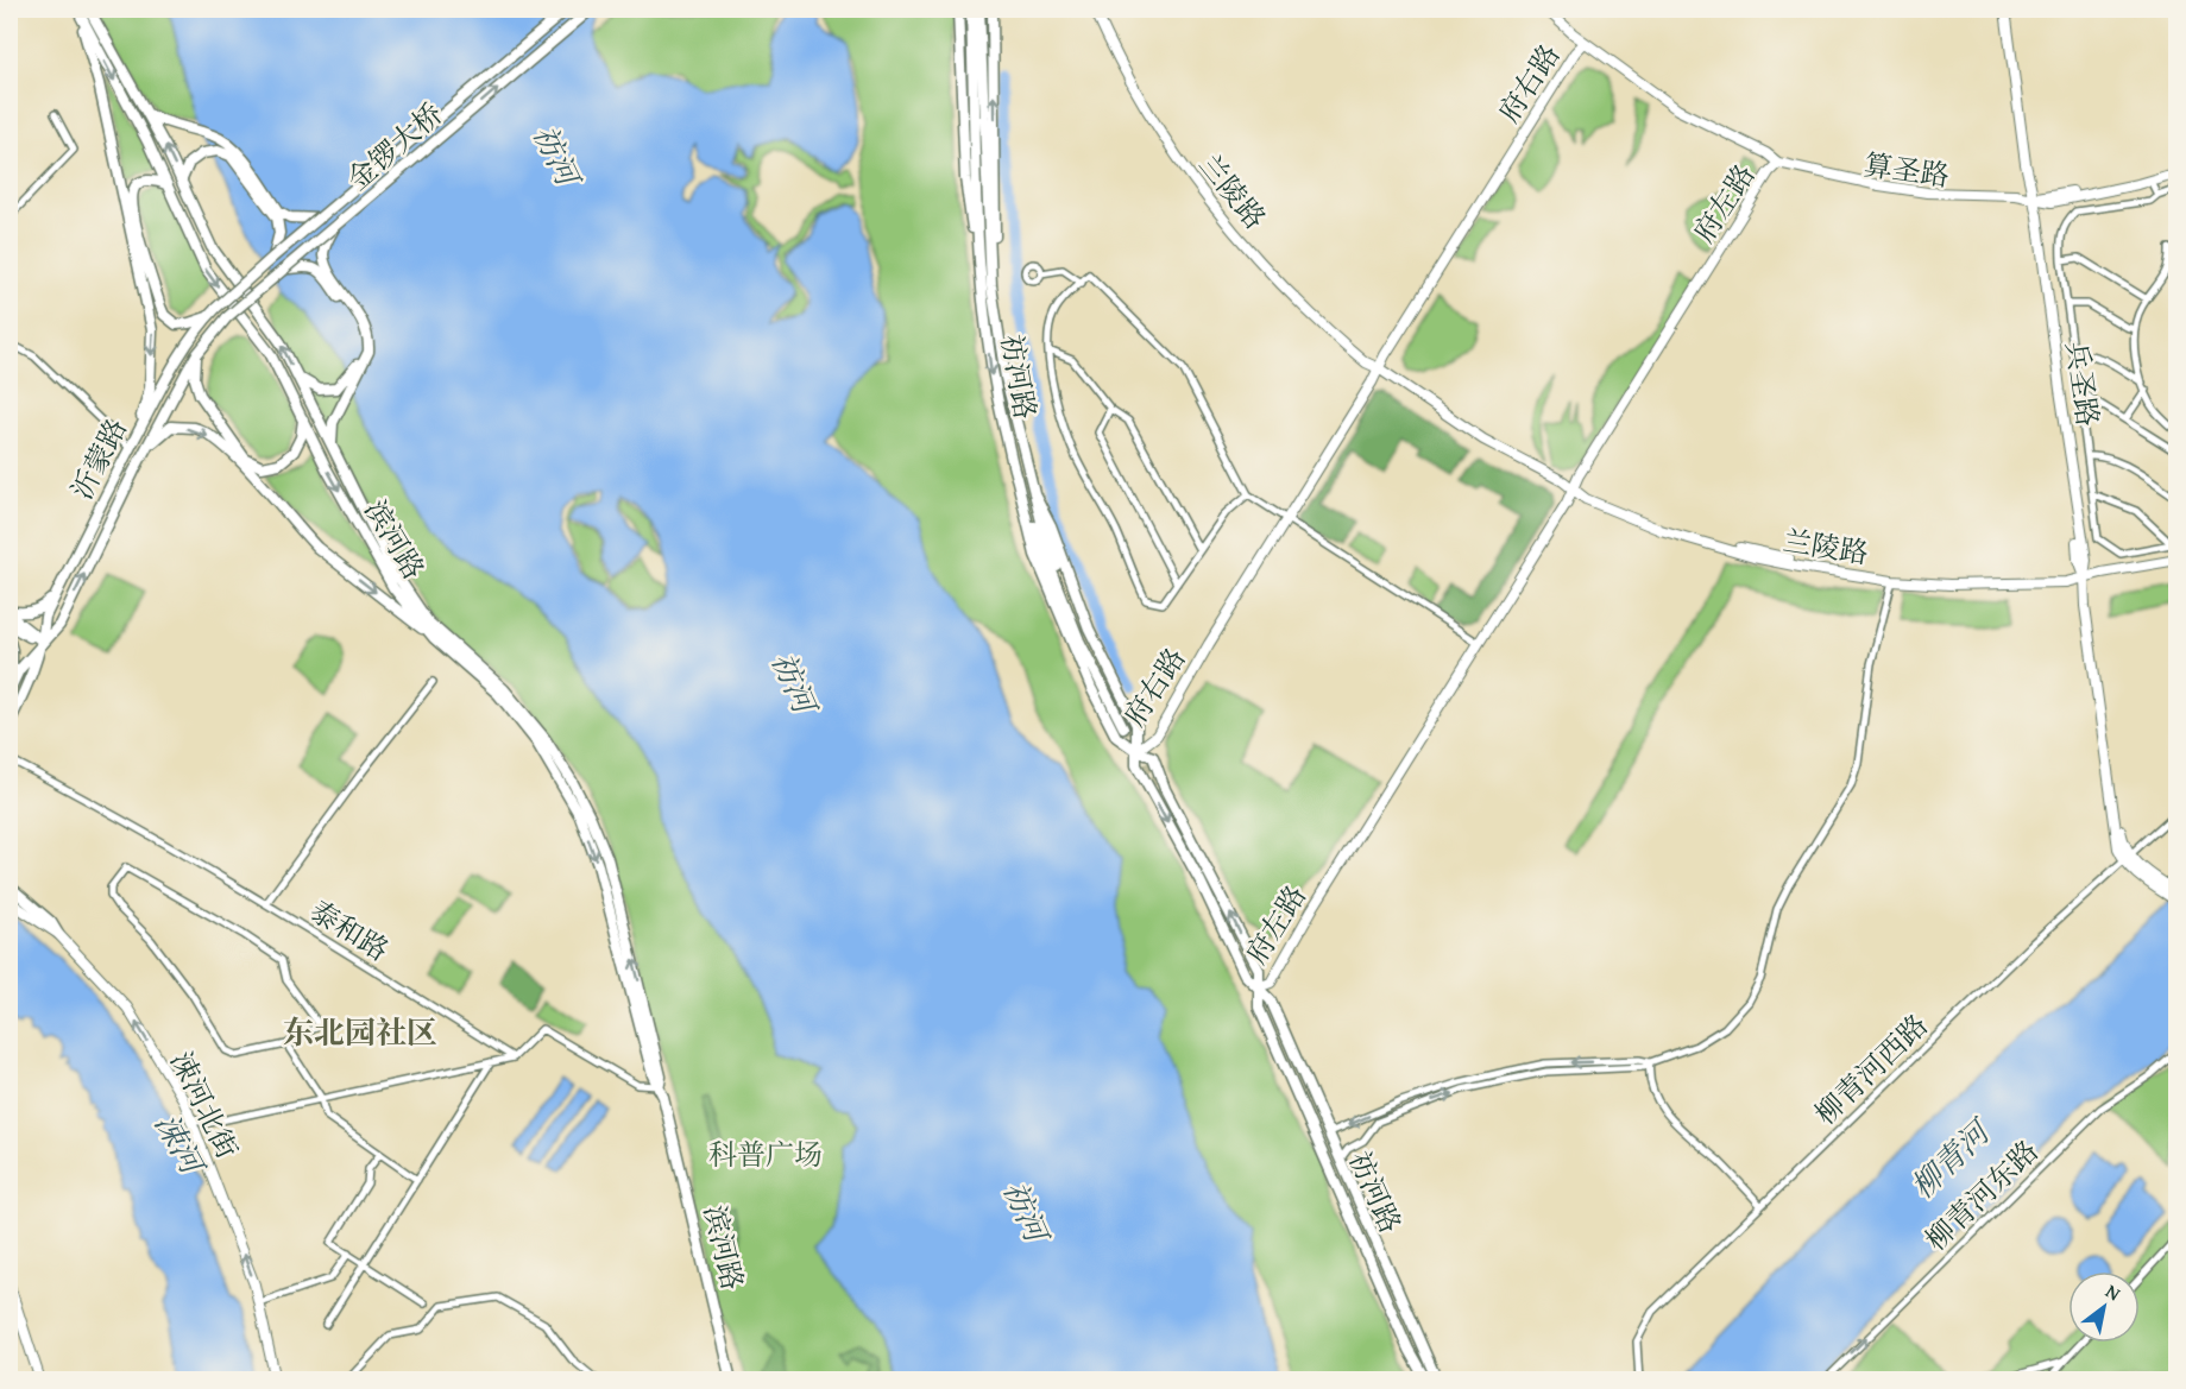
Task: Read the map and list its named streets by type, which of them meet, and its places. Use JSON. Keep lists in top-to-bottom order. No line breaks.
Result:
{"streets":{"main road":["府右路","金锣大桥","算圣路","兰陵路","府左路","祊河路","兵圣路","沂蒙路","滨河路","涑河北街"],"street":["泰和路","柳青河西路","柳青河东路"]},"crossings":[["府右路","算圣路"],["府右路","兰陵路"],["金锣大桥","沂蒙路"],["算圣路","府左路"],["算圣路","兵圣路"],["兰陵路","府左路"],["兰陵路","兵圣路"],["兵圣路","柳青河西路"]],"one_way":["涑河北街","柳青河东路"],"districts":["东北园社区"],"water":["祊河","涑河","柳青河"],"parks":["科普广场"],"north":"top right"}
